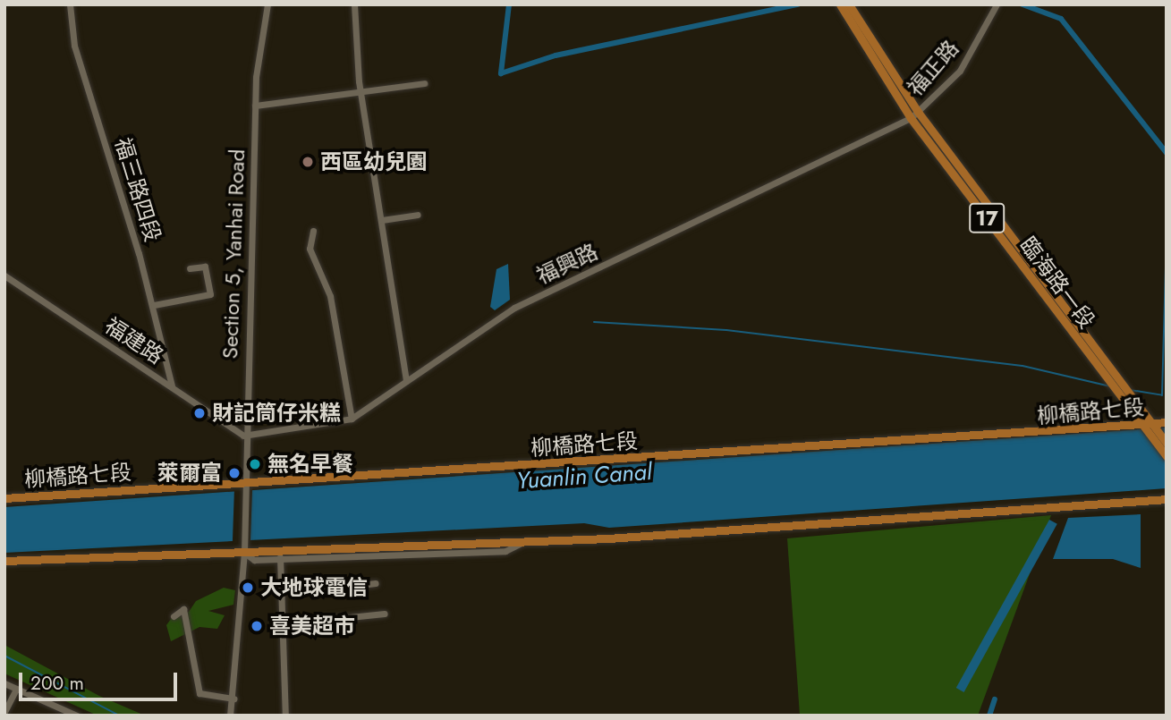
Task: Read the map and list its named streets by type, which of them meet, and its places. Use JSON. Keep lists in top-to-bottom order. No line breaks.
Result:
{"streets":{"main road":["17","臨海路一段","柳橋路七段"],"street":["福正路","福三路四段","Section 5, Yanhai Road","福興路","福建路"]},"crossings":[["福正路","福興路"],["福正路","臨海路一段"],["福三路四段","福建路"],["17","臨海路一段"],["17","柳橋路七段"],["Section 5, Yanhai Road","福興路"],["Section 5, Yanhai Road","福建路"],["Section 5, Yanhai Road","柳橋路七段"],["福興路","臨海路一段"],["福興路","福建路"],["臨海路一段","柳橋路七段"]],"water":["Yuanlin Canal"],"places":["西區幼兒園","財記筒仔米糕","無名早餐","萊爾富","大地球電信","喜美超市"],"scale_bar":"200 m"}
